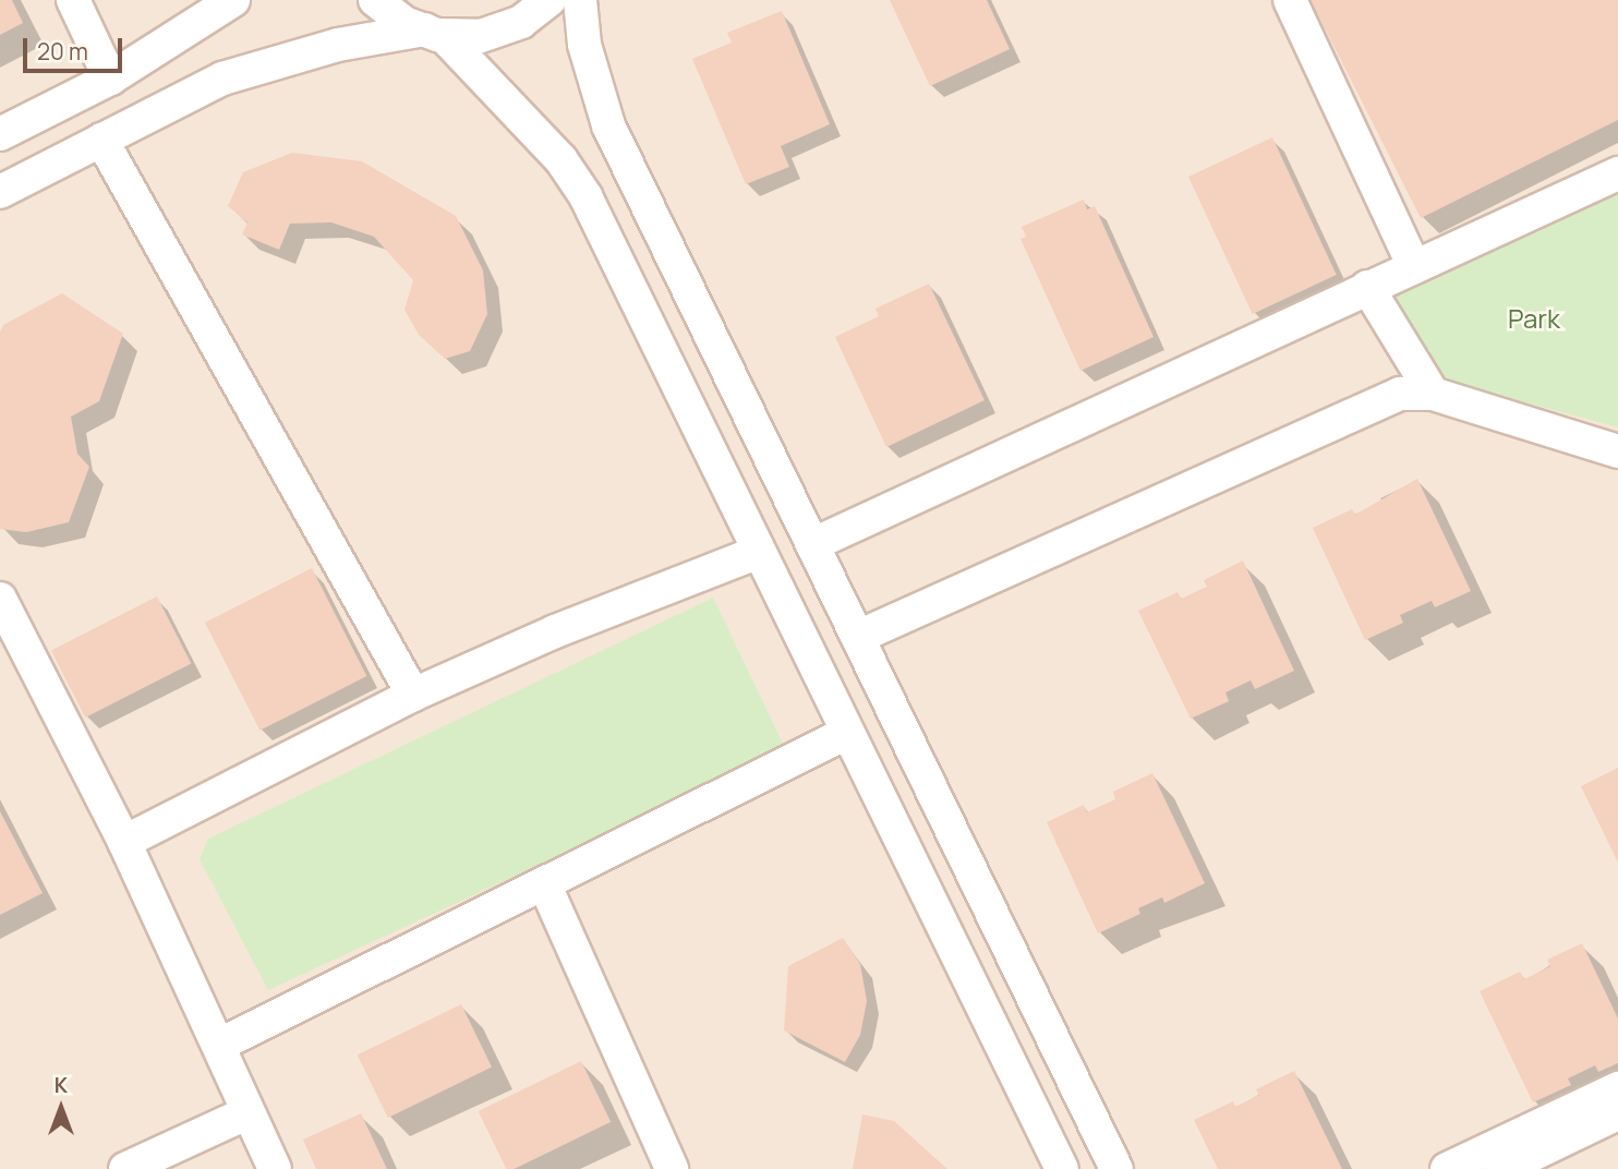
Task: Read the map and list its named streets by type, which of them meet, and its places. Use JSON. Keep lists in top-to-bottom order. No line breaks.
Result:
{"parks":["Park"],"scale_bar":"20 m","north":"top"}
